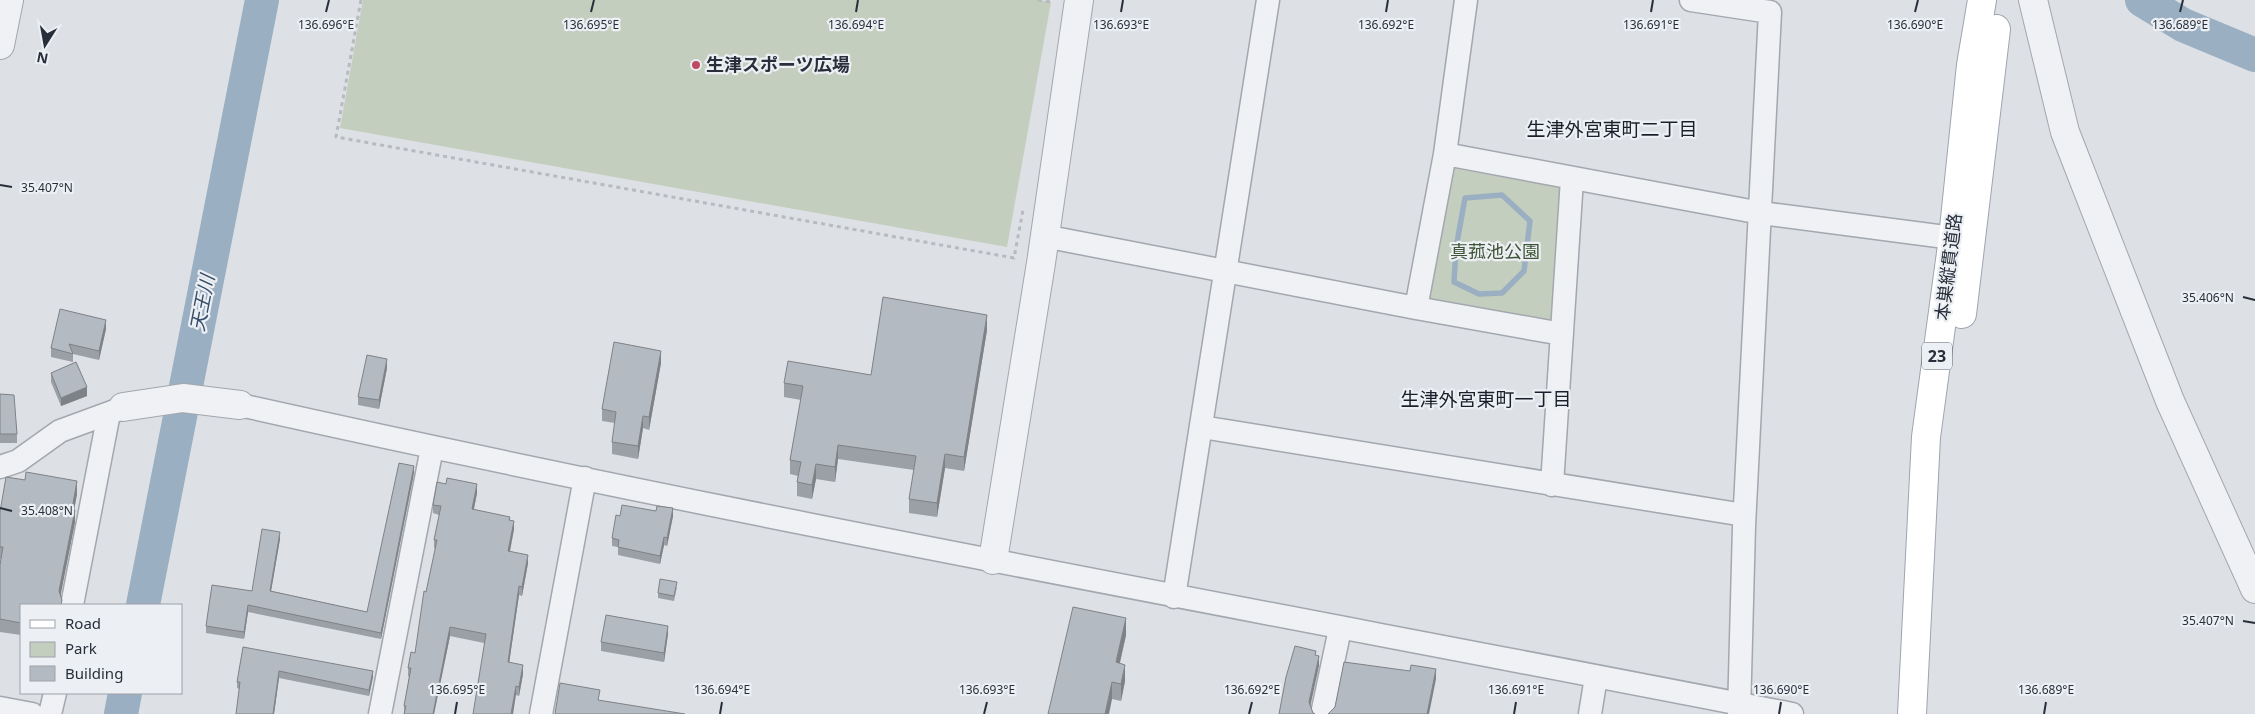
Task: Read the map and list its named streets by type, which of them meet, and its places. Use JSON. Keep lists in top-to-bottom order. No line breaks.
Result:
{"streets":{"main road":["本巣縦貫道路","23"]},"districts":["生津外宮東町二丁目","生津外宮東町一丁目"],"water":["天王川"],"parks":["真菰池公園"],"places":["生津スポーツ広場"],"legend":["Road","Park","Building"],"north":"bottom","coordinates":["136.696°E","136.695°E","136.694°E","136.693°E","136.692°E","136.691°E","136.690°E","136.689°E","35.407°N","35.406°N","35.408°N"]}
